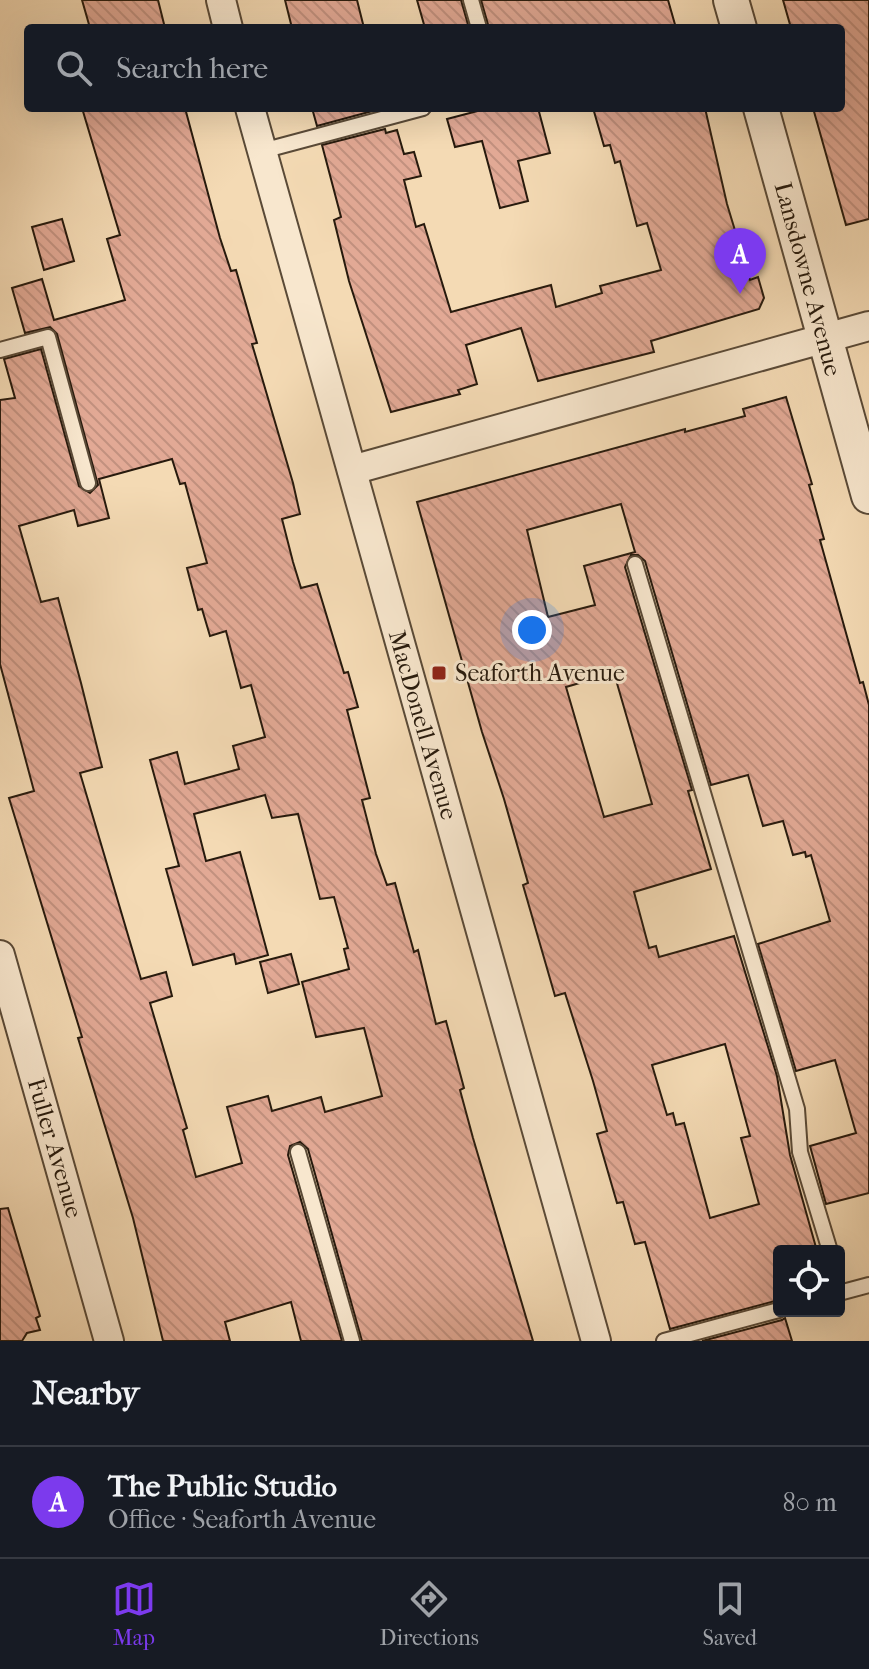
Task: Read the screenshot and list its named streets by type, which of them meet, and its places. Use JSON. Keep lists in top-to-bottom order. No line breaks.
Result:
{"streets":{"street":["Lansdowne Avenue","MacDonell Avenue","Fuller Avenue"]},"places":{"transit":["Seaforth Avenue"]},"page":{"search":"Search here","pins":"A","heading":"Nearby","list":[{"mark":"A","name":"The Public Studio","note":"Office · Seaforth Avenue","value":"80 m"}],"nav":["Map","Directions","Saved"]}}
